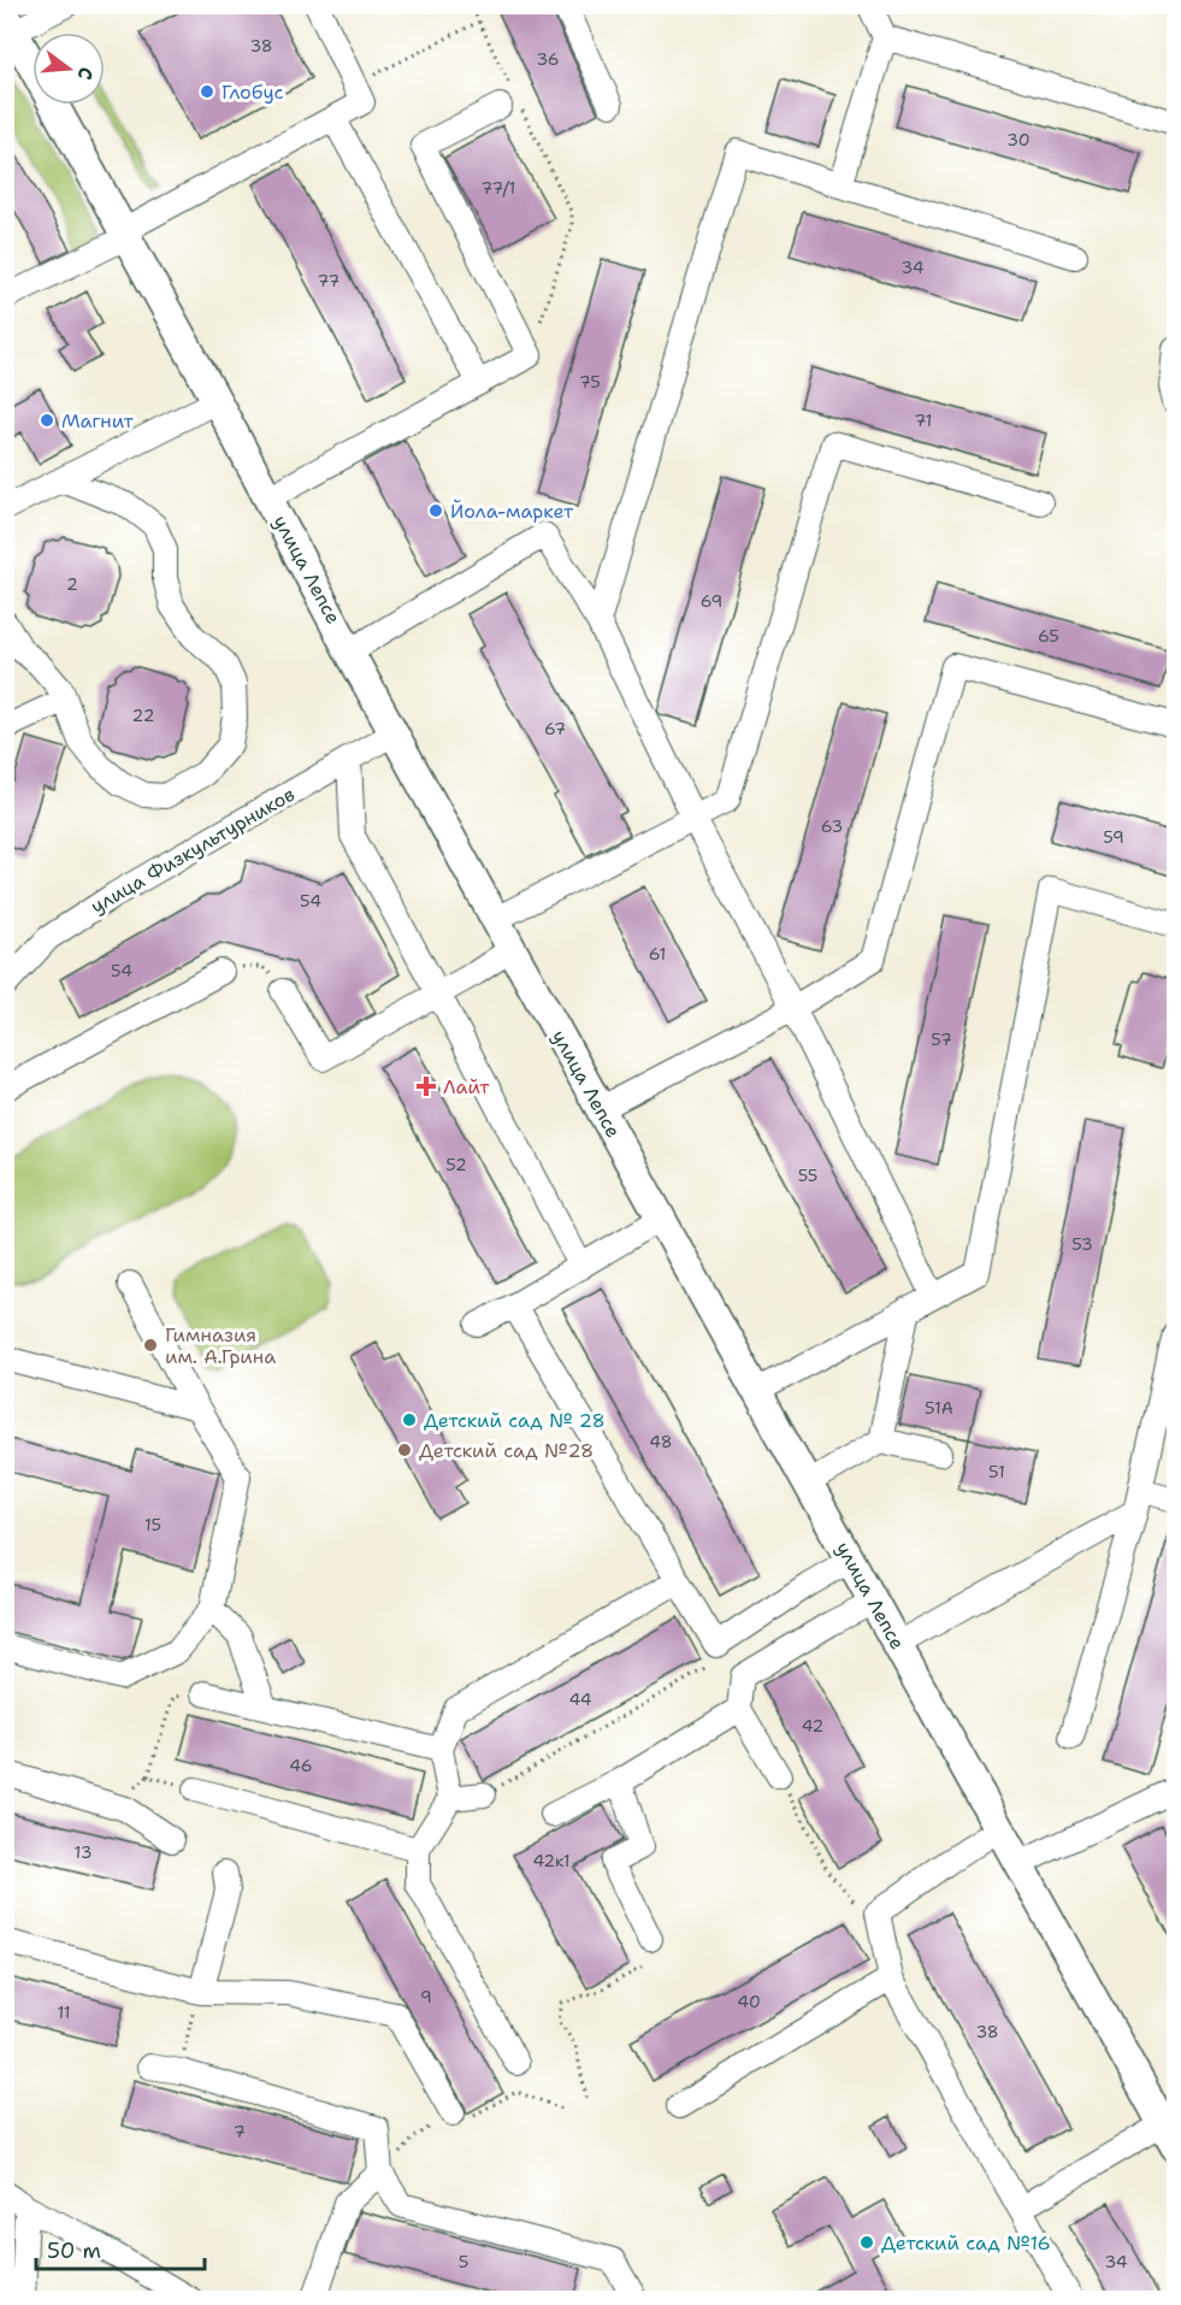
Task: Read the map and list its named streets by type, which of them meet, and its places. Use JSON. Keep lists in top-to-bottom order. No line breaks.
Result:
{"streets":{"main road":["улица Лепсе"],"street":["улица Физкультурников"]},"crossings":[["улица Лепсе","улица Физкультурников"]],"places":{"other":["Глобус","Магнит","Йола-маркет","Гимназия им. А.Грина","Детский сад № 28","Детский сад №28","Детский сад №16"],"health":["Лайт"]},"house_numbers":["38","36","30","77/1","34","77","75","71","2","69","65","22","67","63","59","54","61","54","57","52","55","53","51А","48","51","15","44","42","46","13","42к1","9","40","11","38","7","5","34"],"scale_bar":"50 m","north":"right"}
